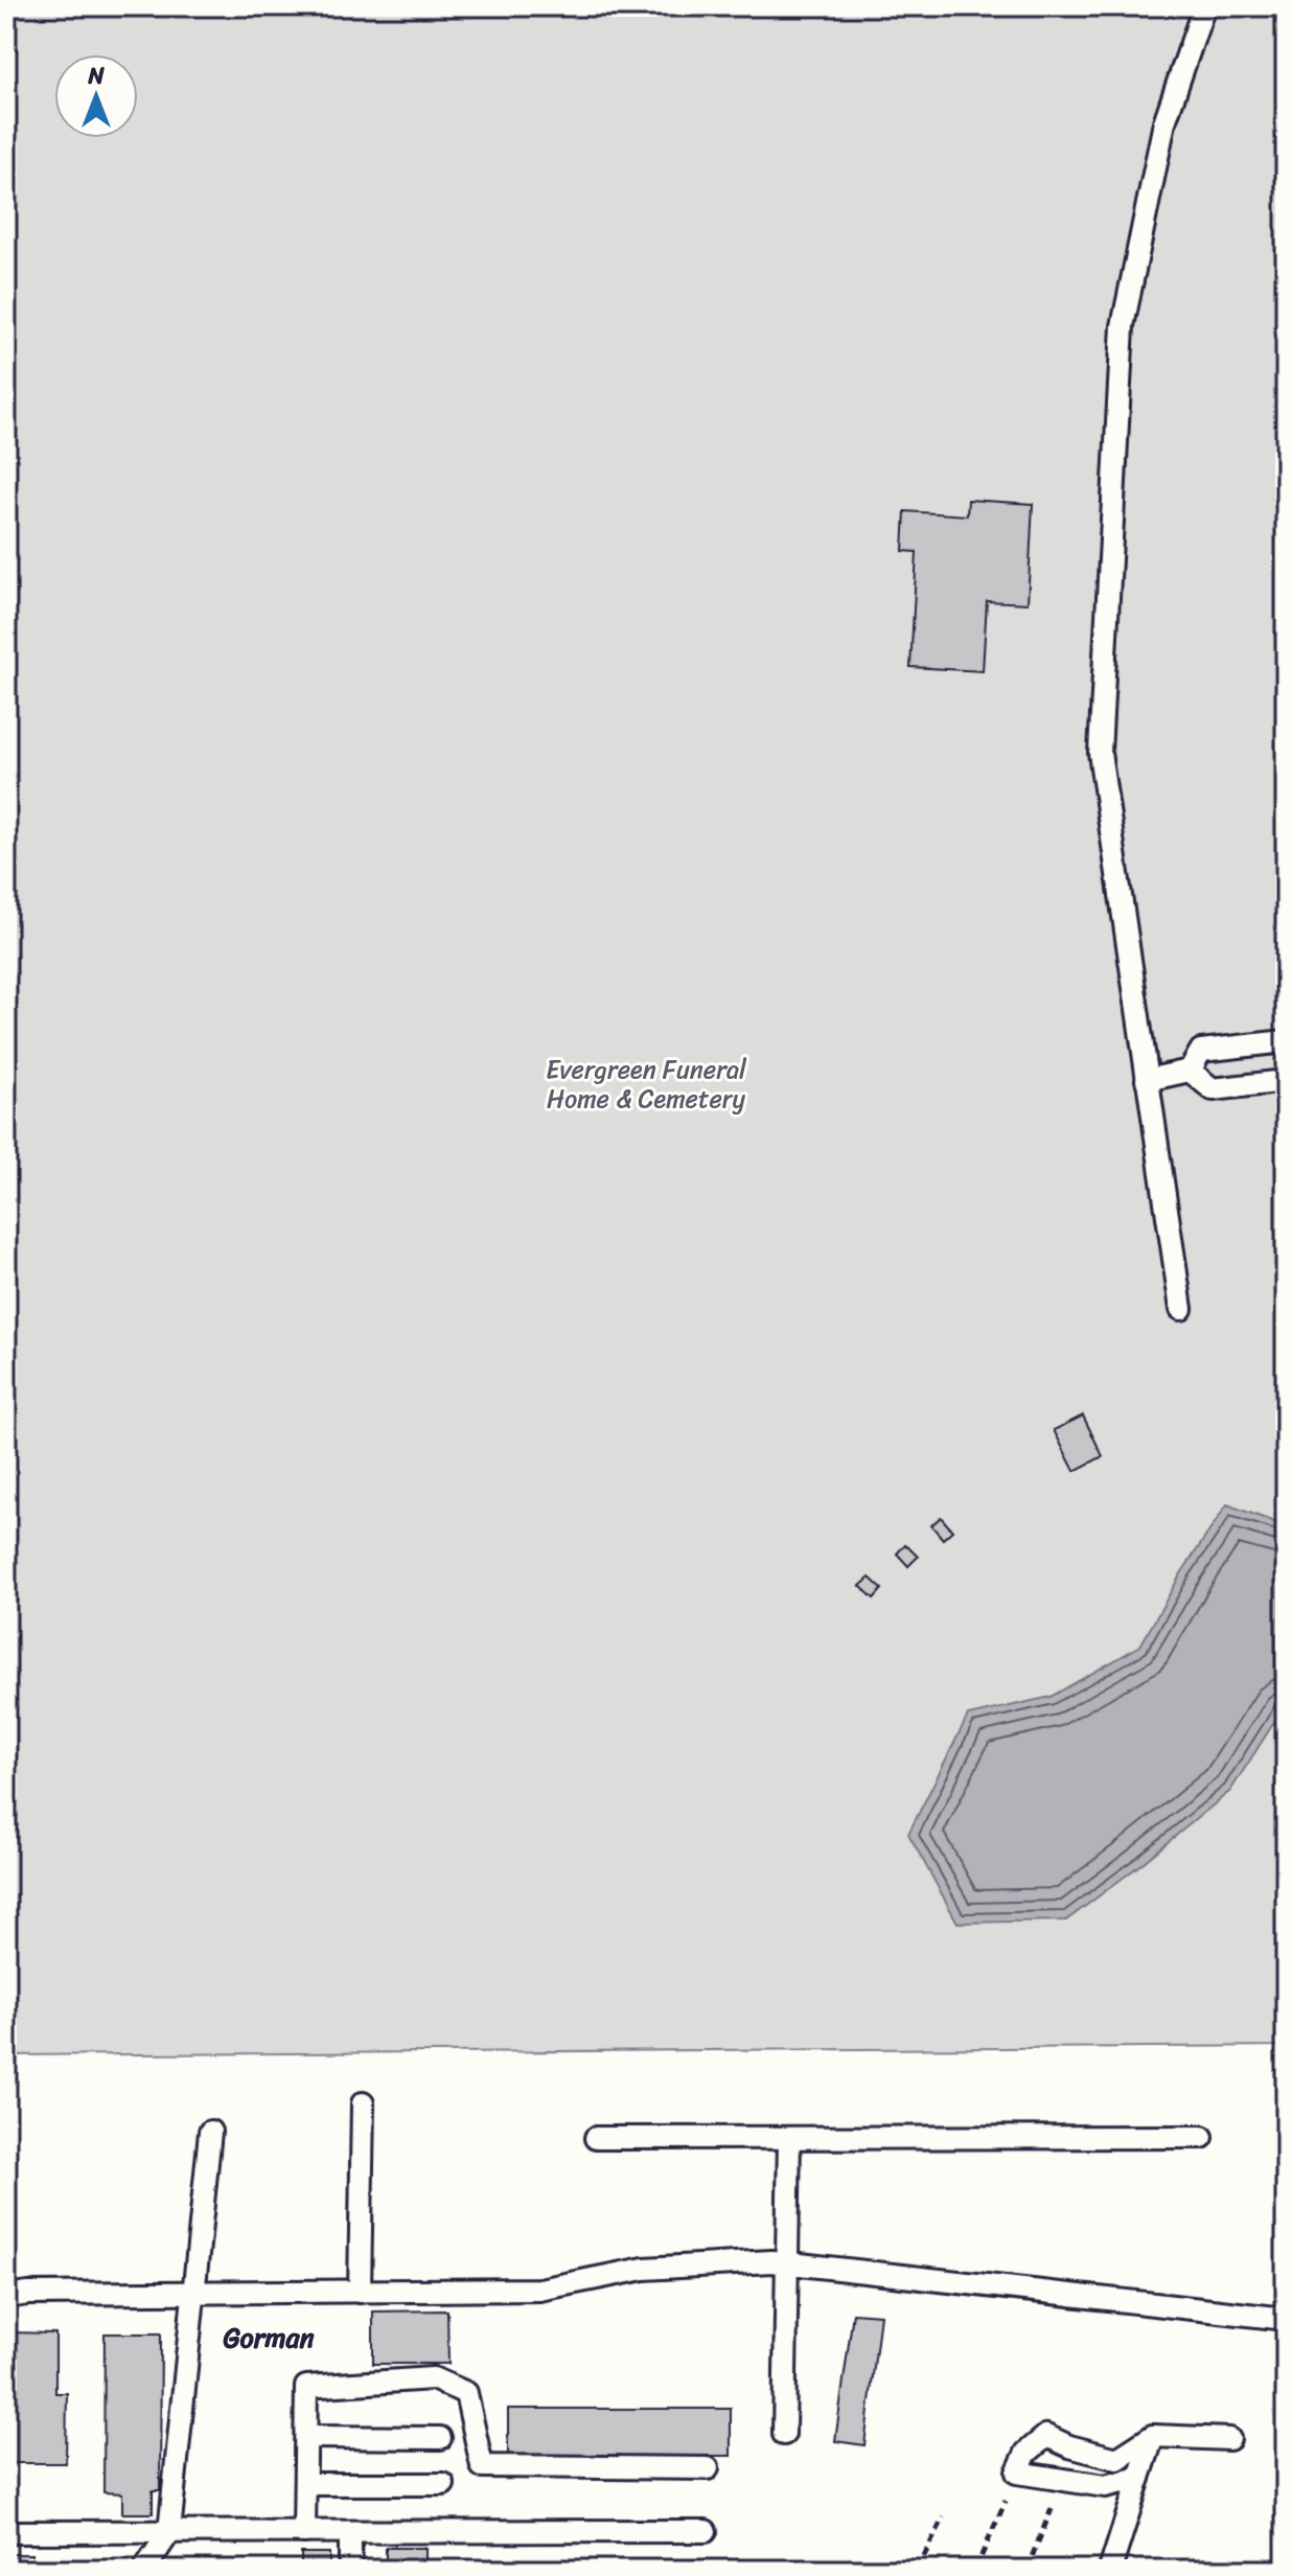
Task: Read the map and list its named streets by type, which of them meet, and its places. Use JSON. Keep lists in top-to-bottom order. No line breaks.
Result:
{"districts":["Gorman"],"parks":["Evergreen Funeral Home & Cemetery"],"north":"top"}
